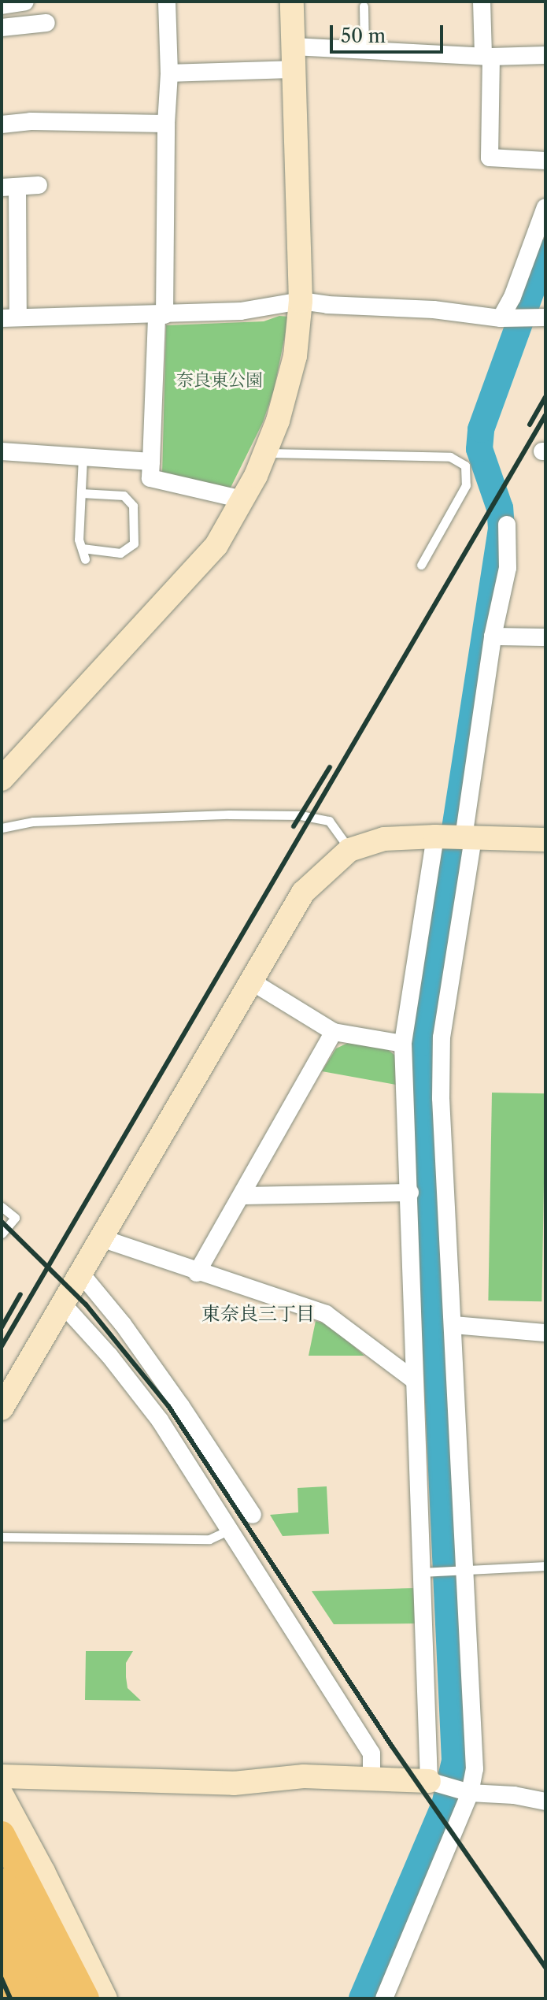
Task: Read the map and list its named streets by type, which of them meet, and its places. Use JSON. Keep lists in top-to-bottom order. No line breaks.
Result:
{"districts":["東奈良三丁目"],"parks":["奈良東公園"],"scale_bar":"50 m"}
